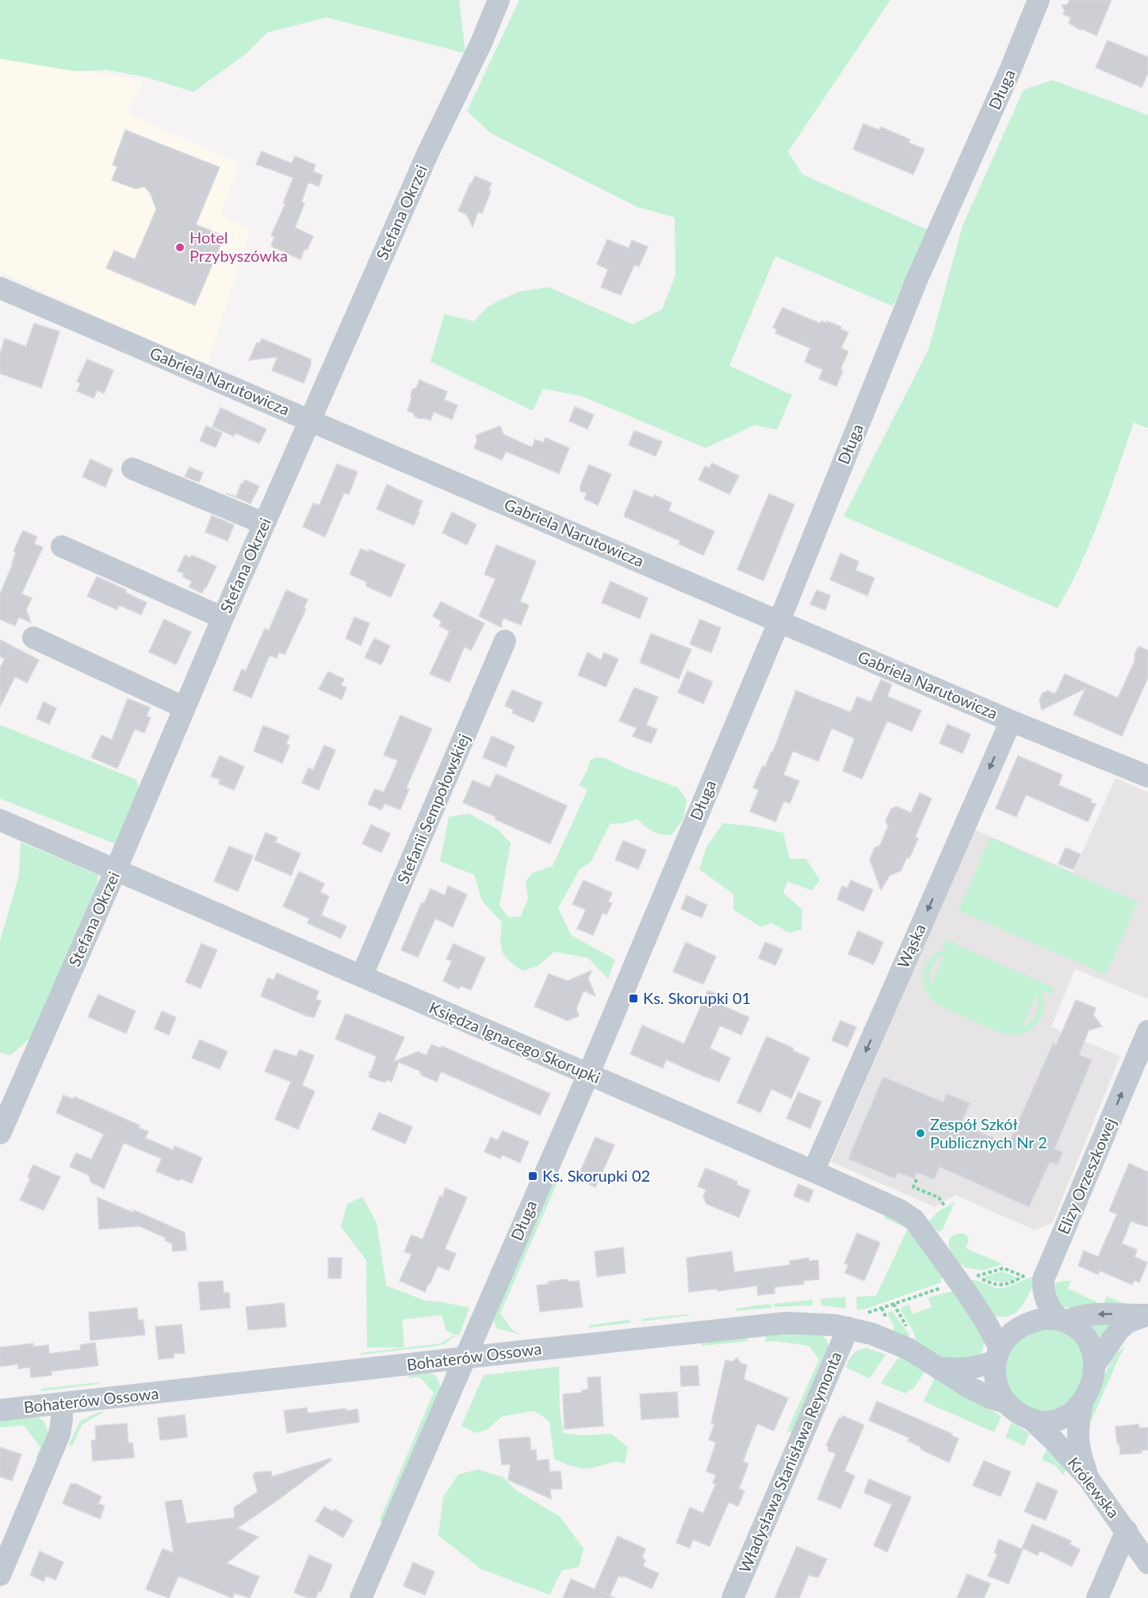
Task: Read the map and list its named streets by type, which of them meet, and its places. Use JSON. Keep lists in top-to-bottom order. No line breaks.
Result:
{"streets":{"street":["Długa","Stefana Okrzei","Gabriela Narutowicza","Stefanii Sempołowskiej","Wąska","Księdza Ignacego Skorupki","Elizy Orzeszkowej","Bohaterów Ossowa","Władysława Stanisława Reymonta","Królewska"]},"crossings":[["Długa","Gabriela Narutowicza"],["Długa","Księdza Ignacego Skorupki"],["Długa","Bohaterów Ossowa"],["Stefana Okrzei","Gabriela Narutowicza"],["Stefana Okrzei","Księdza Ignacego Skorupki"],["Gabriela Narutowicza","Wąska"],["Stefanii Sempołowskiej","Księdza Ignacego Skorupki"],["Wąska","Księdza Ignacego Skorupki"],["Księdza Ignacego Skorupki","Elizy Orzeszkowej"],["Księdza Ignacego Skorupki","Bohaterów Ossowa"],["Księdza Ignacego Skorupki","Królewska"],["Elizy Orzeszkowej","Bohaterów Ossowa"],["Elizy Orzeszkowej","Królewska"],["Bohaterów Ossowa","Władysława Stanisława Reymonta"],["Bohaterów Ossowa","Królewska"]],"one_way":["Wąska","Elizy Orzeszkowej"],"places":{"other":["Hotel Przybyszówka","Zespół Szkół Publicznych Nr 2"],"transit":["Ks. Skorupki 01","Ks. Skorupki 02"]}}
